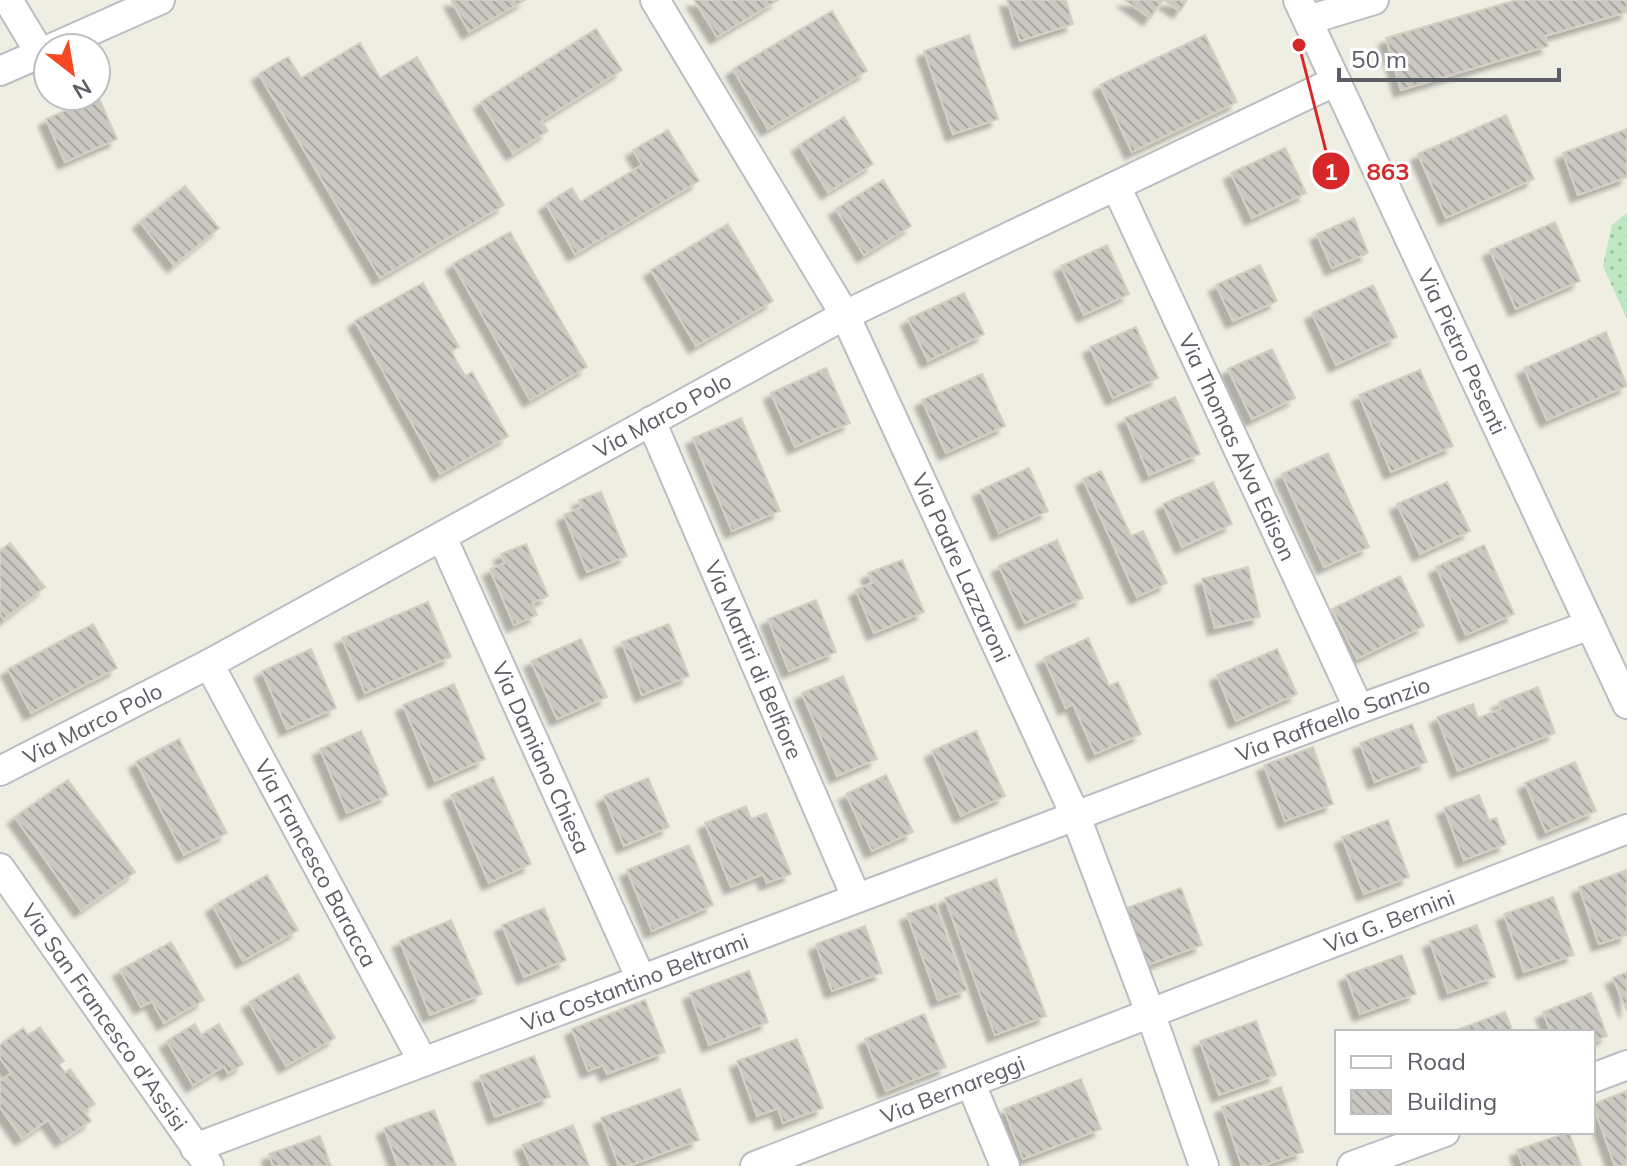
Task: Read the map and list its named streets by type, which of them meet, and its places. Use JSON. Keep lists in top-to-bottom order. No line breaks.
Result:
{"streets":{"street":["Via Pietro Pesenti","Via Marco Polo","Via Thomas Alva Edison","Via Padre Lazzaroni","Via Martiri di Belfiore","Via Raffaello Sanzio","Via Damiano Chiesa","Via Francesco Baracca","Via G. Bernini","Via Costantino Beltrami","Via San Francesco d'Assisi","Via Bernareggi"]},"crossings":[["Via Pietro Pesenti","Via Marco Polo"],["Via Pietro Pesenti","Via Raffaello Sanzio"],["Via Marco Polo","Via Thomas Alva Edison"],["Via Marco Polo","Via Padre Lazzaroni"],["Via Marco Polo","Via Martiri di Belfiore"],["Via Marco Polo","Via Damiano Chiesa"],["Via Marco Polo","Via Francesco Baracca"],["Via Thomas Alva Edison","Via Raffaello Sanzio"],["Via Padre Lazzaroni","Via Raffaello Sanzio"],["Via Padre Lazzaroni","Via G. Bernini"],["Via Padre Lazzaroni","Via Costantino Beltrami"],["Via Padre Lazzaroni","Via Bernareggi"],["Via Martiri di Belfiore","Via Costantino Beltrami"],["Via Raffaello Sanzio","Via Costantino Beltrami"],["Via Damiano Chiesa","Via Costantino Beltrami"],["Via Francesco Baracca","Via Costantino Beltrami"],["Via G. Bernini","Via Bernareggi"],["Via Costantino Beltrami","Via San Francesco d'Assisi"]],"places":["863"],"legend":["Road","Building"],"scale_bar":"50 m","north":"bottom right"}
